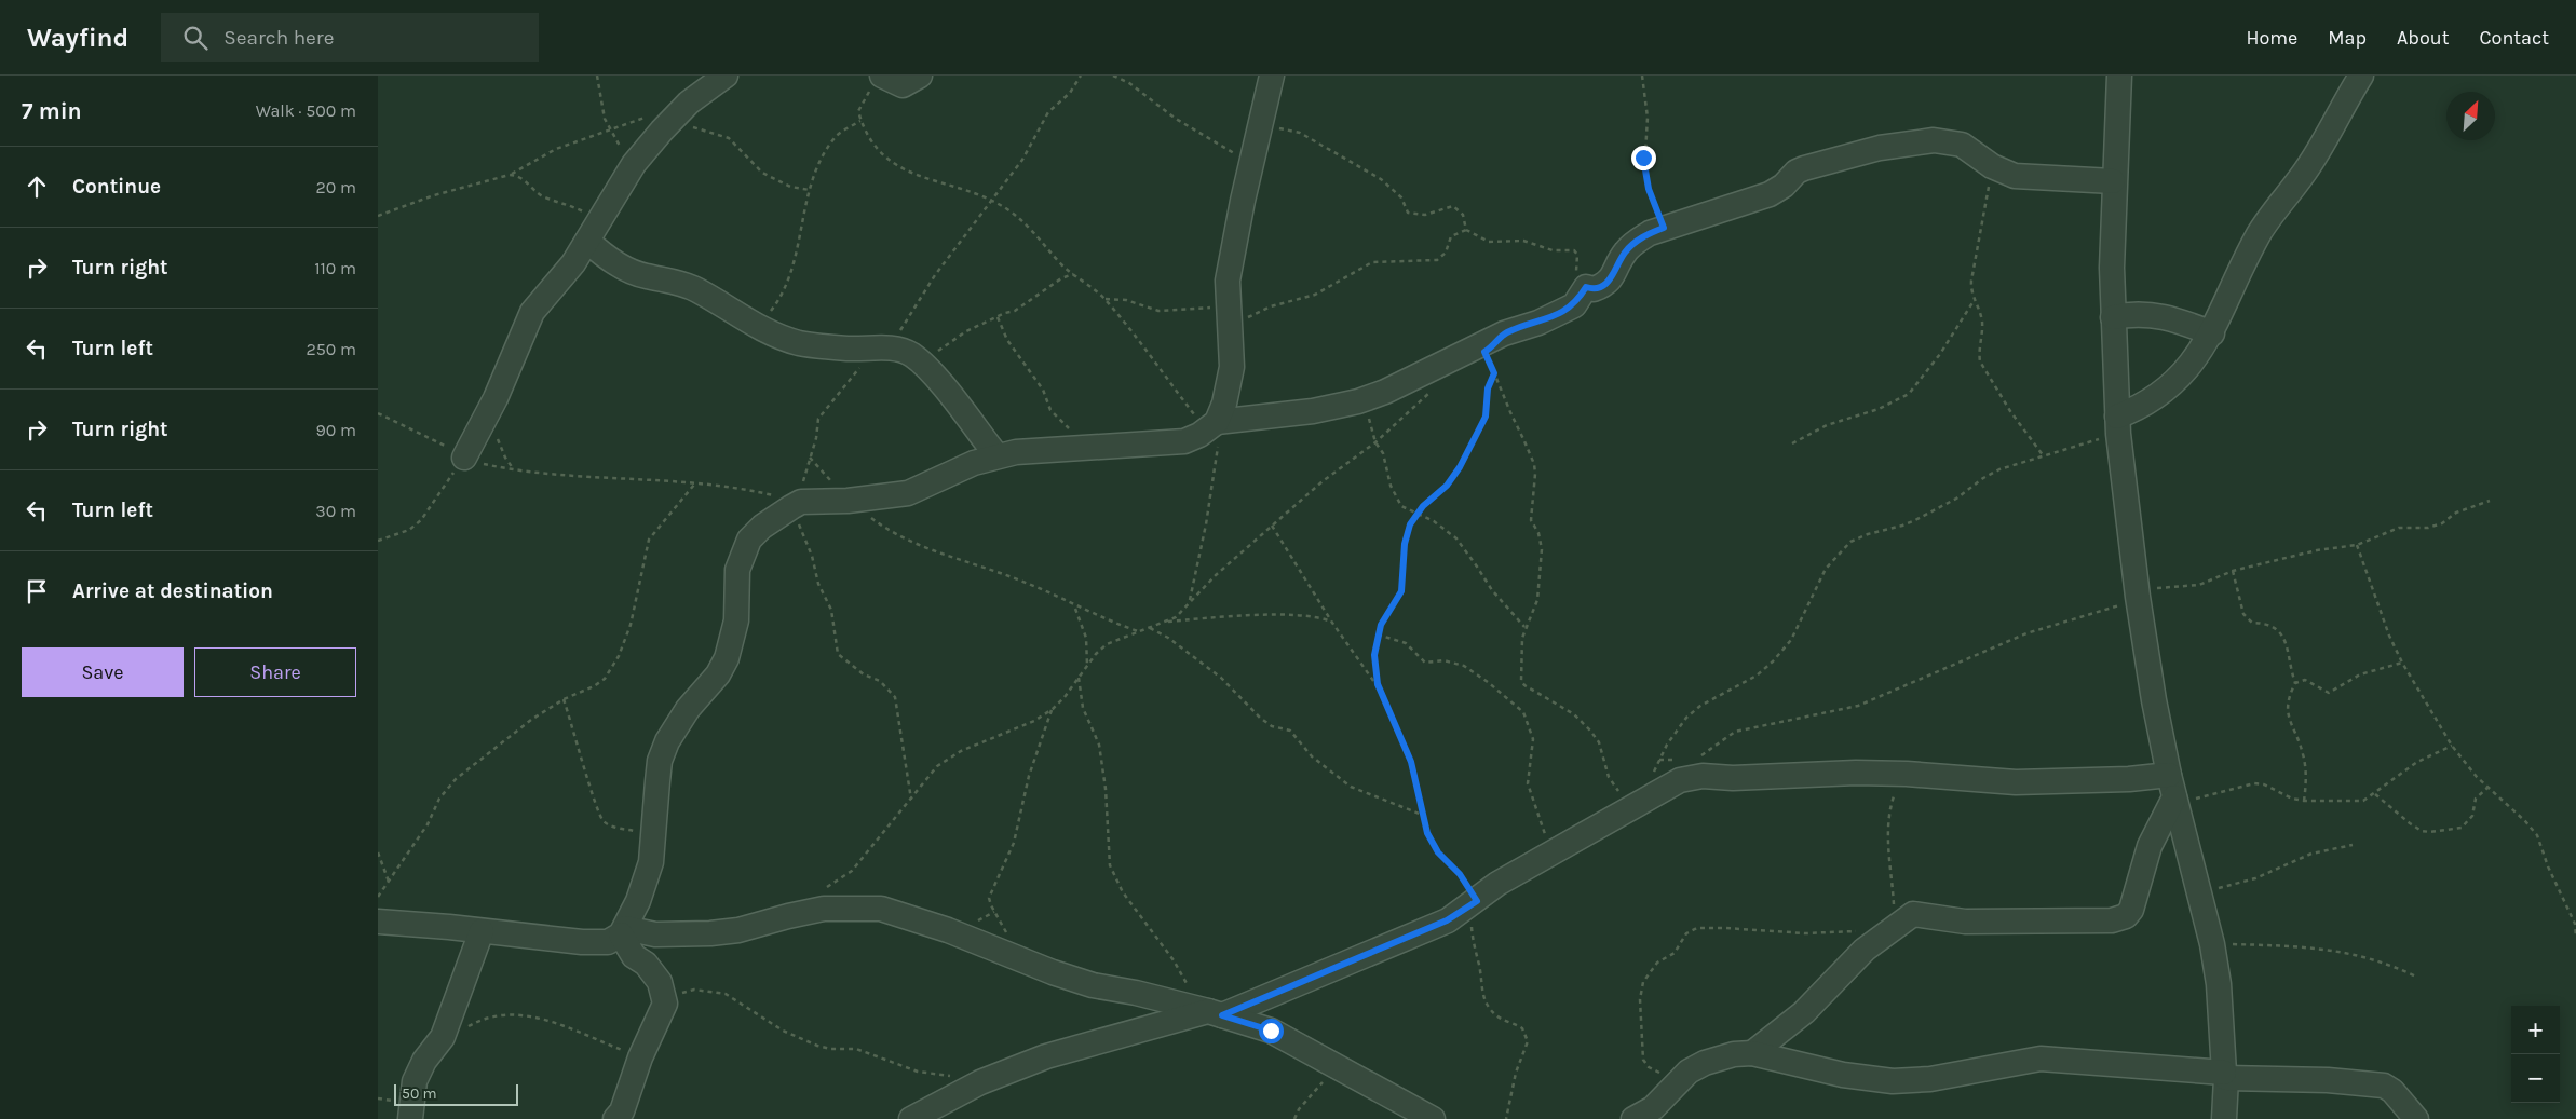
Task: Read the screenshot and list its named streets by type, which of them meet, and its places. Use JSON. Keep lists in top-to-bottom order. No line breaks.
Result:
{"scale_bar":"50 m","north":"top right","page":{"header":"Wayfind","search":"Search here","nav":["Home","Map","About","Contact"],"heading":["7 min","Walk · 500 m"],"list":[["Continue","20 m"],["Turn right","110 m"],["Turn left","250 m"],["Turn right","90 m"],["Turn left","30 m"],"Arrive at destination"],"buttons":["Save","Share"],"map_buttons":["+","−"],"scale":"50 m"}}
